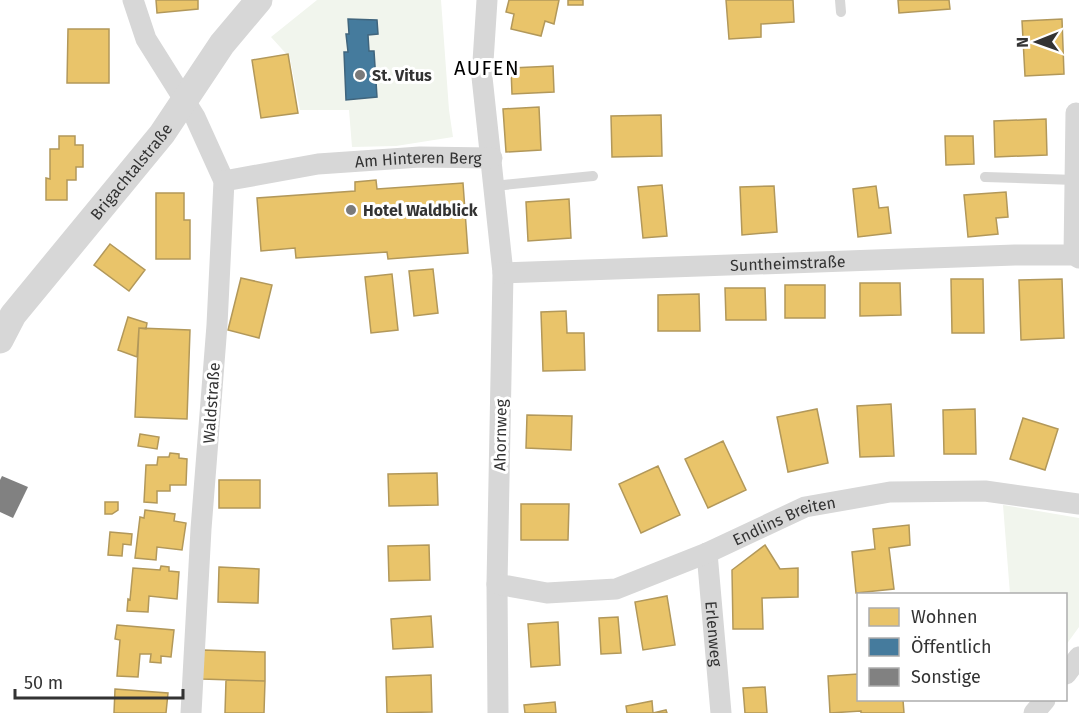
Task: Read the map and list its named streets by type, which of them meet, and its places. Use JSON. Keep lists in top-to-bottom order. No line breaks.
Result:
{"streets":{"street":["Am Hinteren Berg","Brigachtalstraße","Suntheimstraße","Waldstraße","Ahornweg","Endlins Breiten","Erlenweg"]},"crossings":[["Am Hinteren Berg","Waldstraße"],["Am Hinteren Berg","Ahornweg"],["Brigachtalstraße","Waldstraße"],["Suntheimstraße","Ahornweg"],["Ahornweg","Endlins Breiten"],["Endlins Breiten","Erlenweg"]],"districts":["AUFEN"],"places":["St. Vitus","Hotel Waldblick"],"legend":["Wohnen","Öffentlich","Sonstige"],"scale_bar":"50 m","north":"left"}
